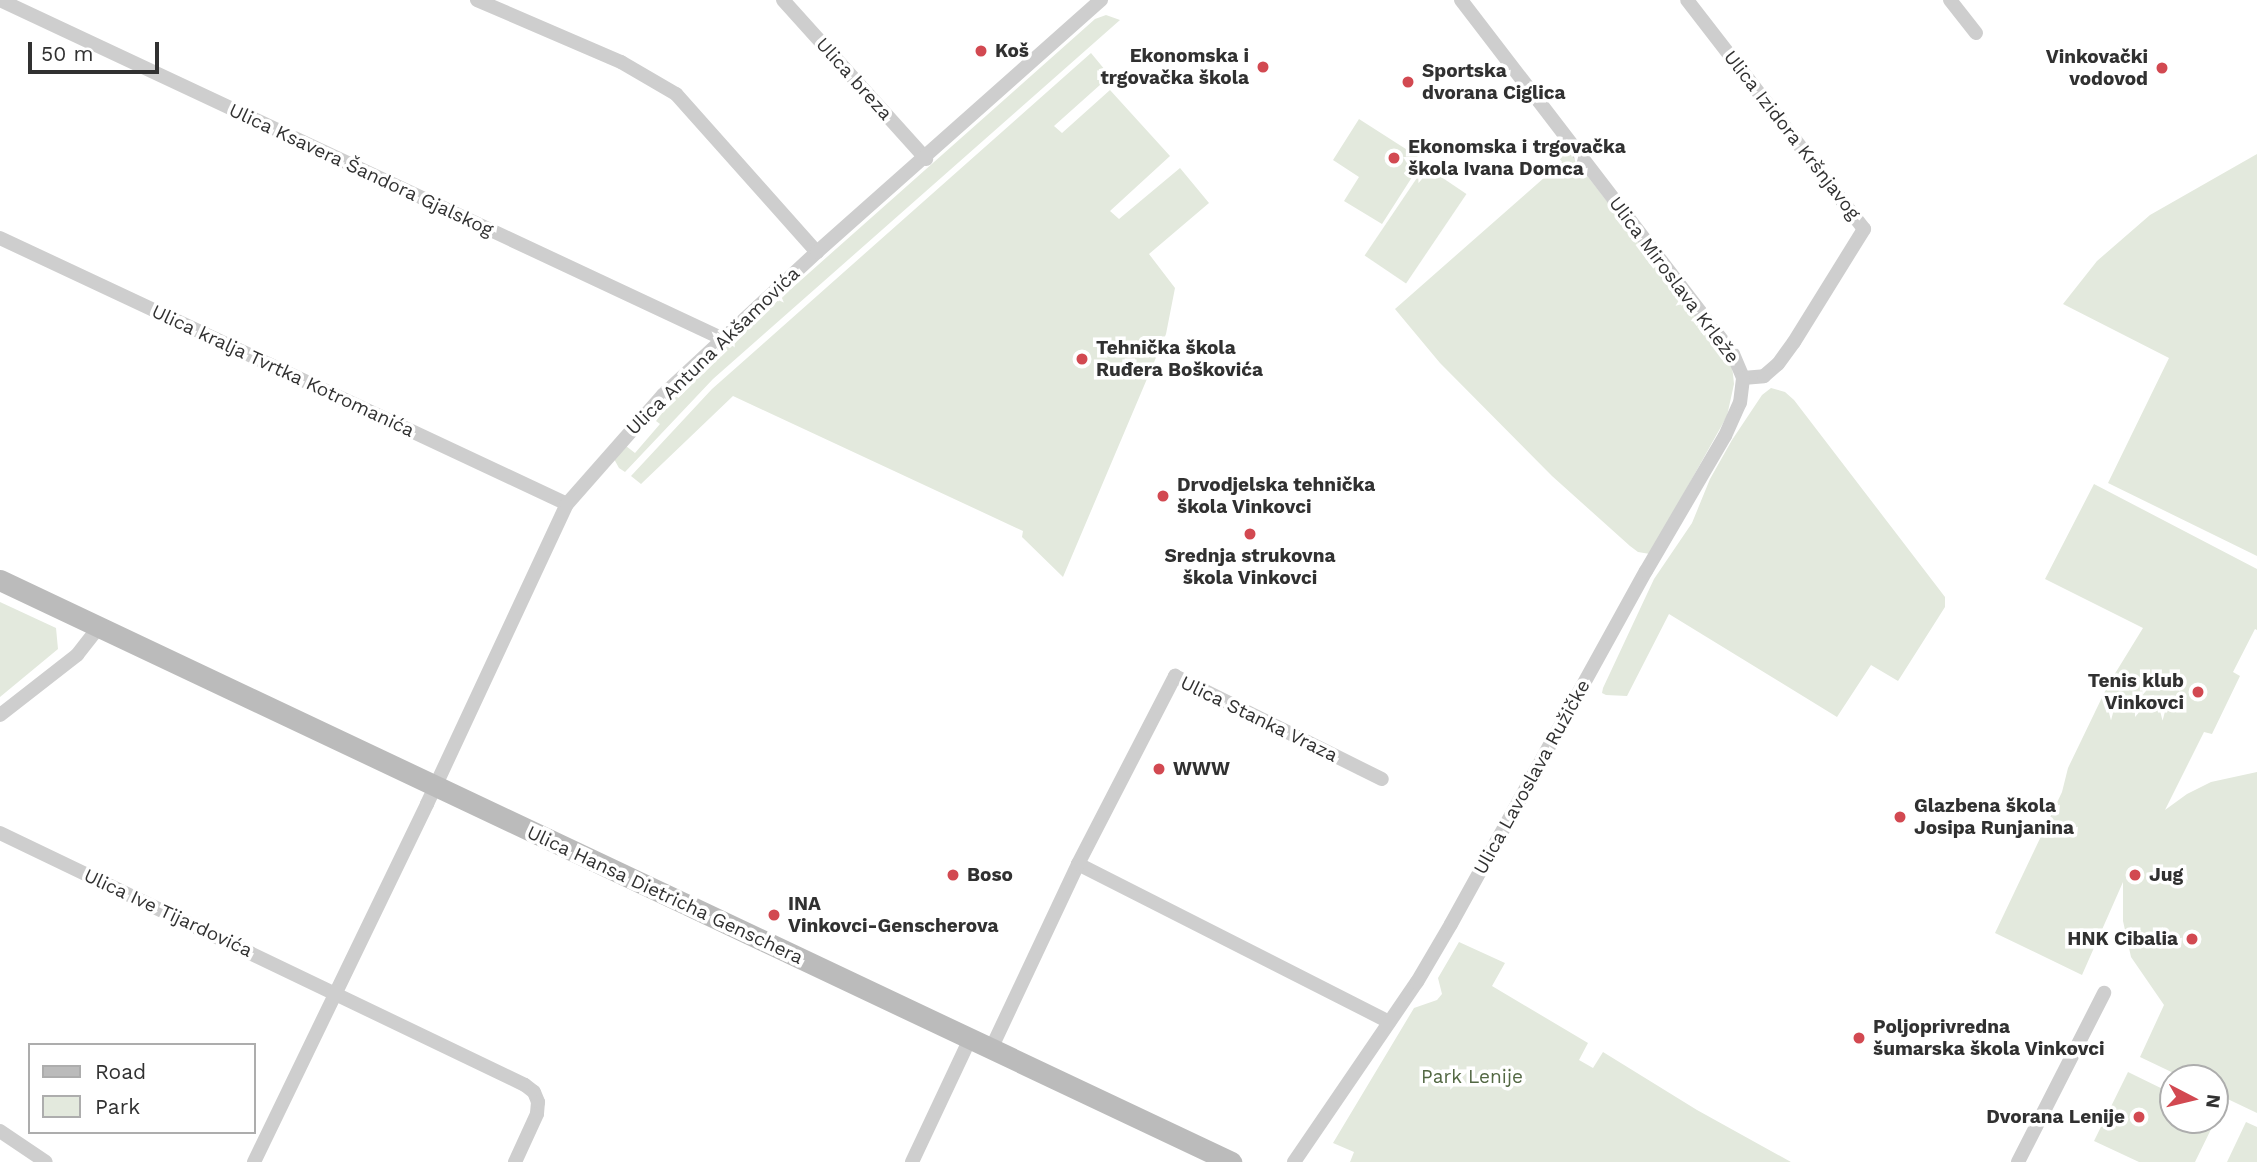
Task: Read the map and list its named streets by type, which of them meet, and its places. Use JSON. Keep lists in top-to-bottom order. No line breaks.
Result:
{"streets":{"main road":["Ulica Hansa Dietricha Genschera"],"street":["Ulica breza","Ulica Izidora Kršnjavog","Ulica Ksavera Šandora Gjalskog","Ulica Miroslava Krleže","Ulica Antuna Akšamovića","Ulica kralja Tvrtka Kotromanića","Ulica Stanka Vraza","Ulica Lavoslava Ružičke","Ulica Ive Tijardovića"]},"crossings":[["Ulica breza","Ulica Antuna Akšamovića"],["Ulica Izidora Kršnjavog","Ulica Miroslava Krleže"],["Ulica Ksavera Šandora Gjalskog","Ulica Antuna Akšamovića"],["Ulica Miroslava Krleže","Ulica Lavoslava Ružičke"],["Ulica Antuna Akšamovića","Ulica kralja Tvrtka Kotromanića"],["Ulica Antuna Akšamovića","Ulica Hansa Dietricha Genschera"],["Ulica Antuna Akšamovića","Ulica Ive Tijardovića"],["Ulica Stanka Vraza","Ulica Hansa Dietricha Genschera"]],"parks":["Park Lenije"],"places":["Koš","Ekonomska i trgovačka škola","Vinkovački vodovod","Sportska dvorana Ciglica","Ekonomska i trgovačka škola Ivana Domca","Tehnička škola Ruđera Boškovića","Drvodjelska tehnička škola Vinkovci","Srednja strukovna škola Vinkovci","Tenis klub Vinkovci","WWW","Glazbena škola Josipa Runjanina","Boso","Jug","INA Vinkovci-Genscherova","HNK Cibalia","Poljoprivredna šumarska škola Vinkovci","Dvorana Lenije"],"legend":["Road","Park"],"scale_bar":"50 m","north":"right"}
